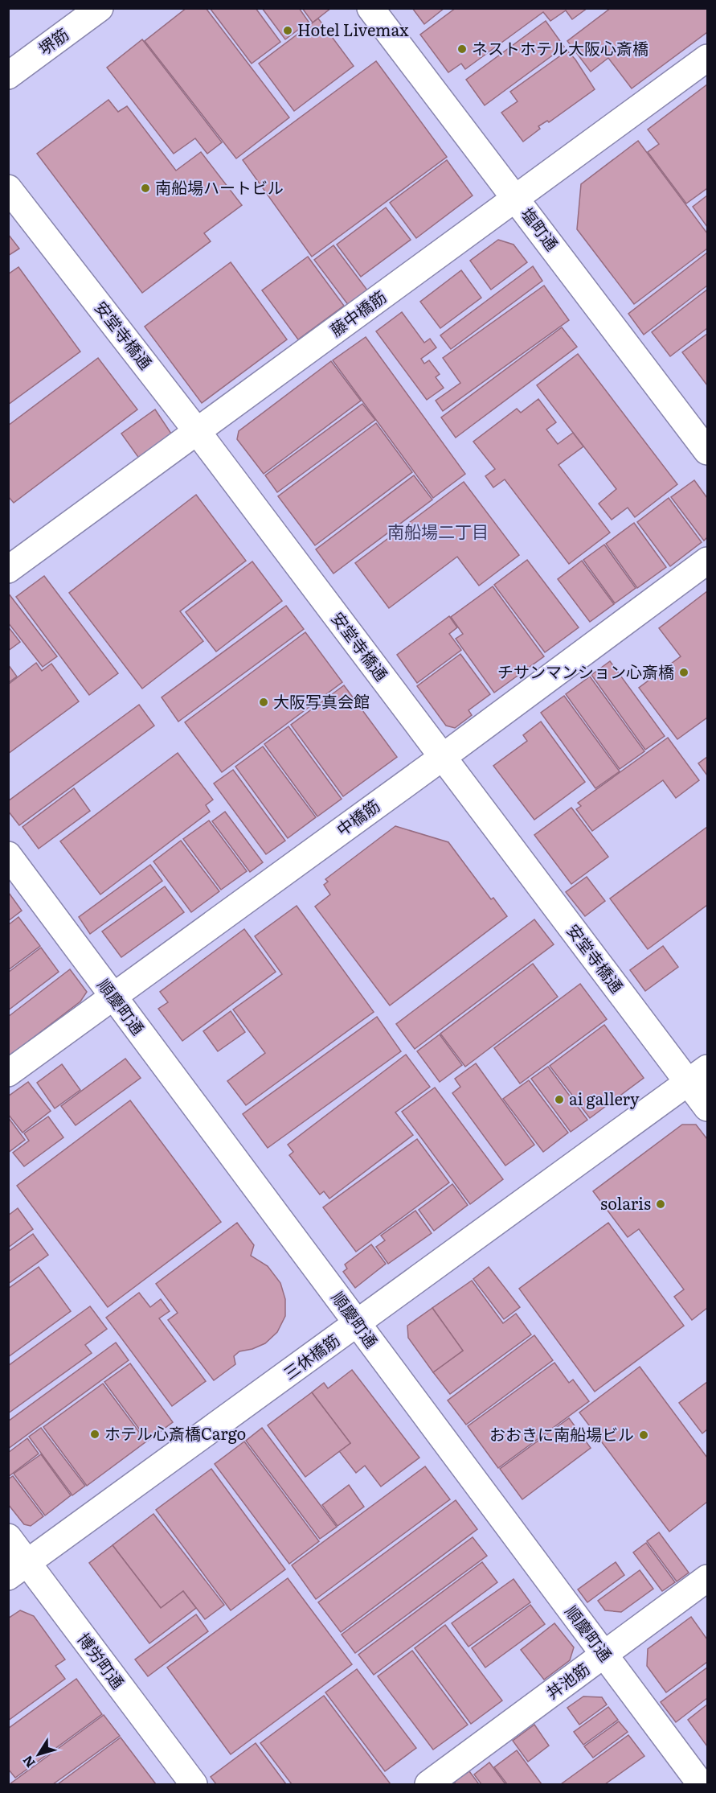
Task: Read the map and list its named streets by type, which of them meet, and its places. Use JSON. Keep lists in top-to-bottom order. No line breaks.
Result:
{"streets":{"street":["堺筋","塩町通","藤中橋筋","安堂寺橋通","中橋筋","順慶町通","三休橋筋","博労町通","丼池筋"]},"crossings":[["塩町通","藤中橋筋"],["藤中橋筋","安堂寺橋通"],["安堂寺橋通","中橋筋"],["安堂寺橋通","三休橋筋"],["中橋筋","順慶町通"],["順慶町通","三休橋筋"],["順慶町通","丼池筋"],["三休橋筋","博労町通"]],"districts":["南船場二丁目"],"places":["Hotel Livemax","ネストホテル大阪心斎橋","南船場ハートビル","チサンマンション心斎橋","大阪写真会館","ai gallery","solaris","ホテル心斎橋Cargo","おおきに南船場ビル"],"north":"bottom left"}
